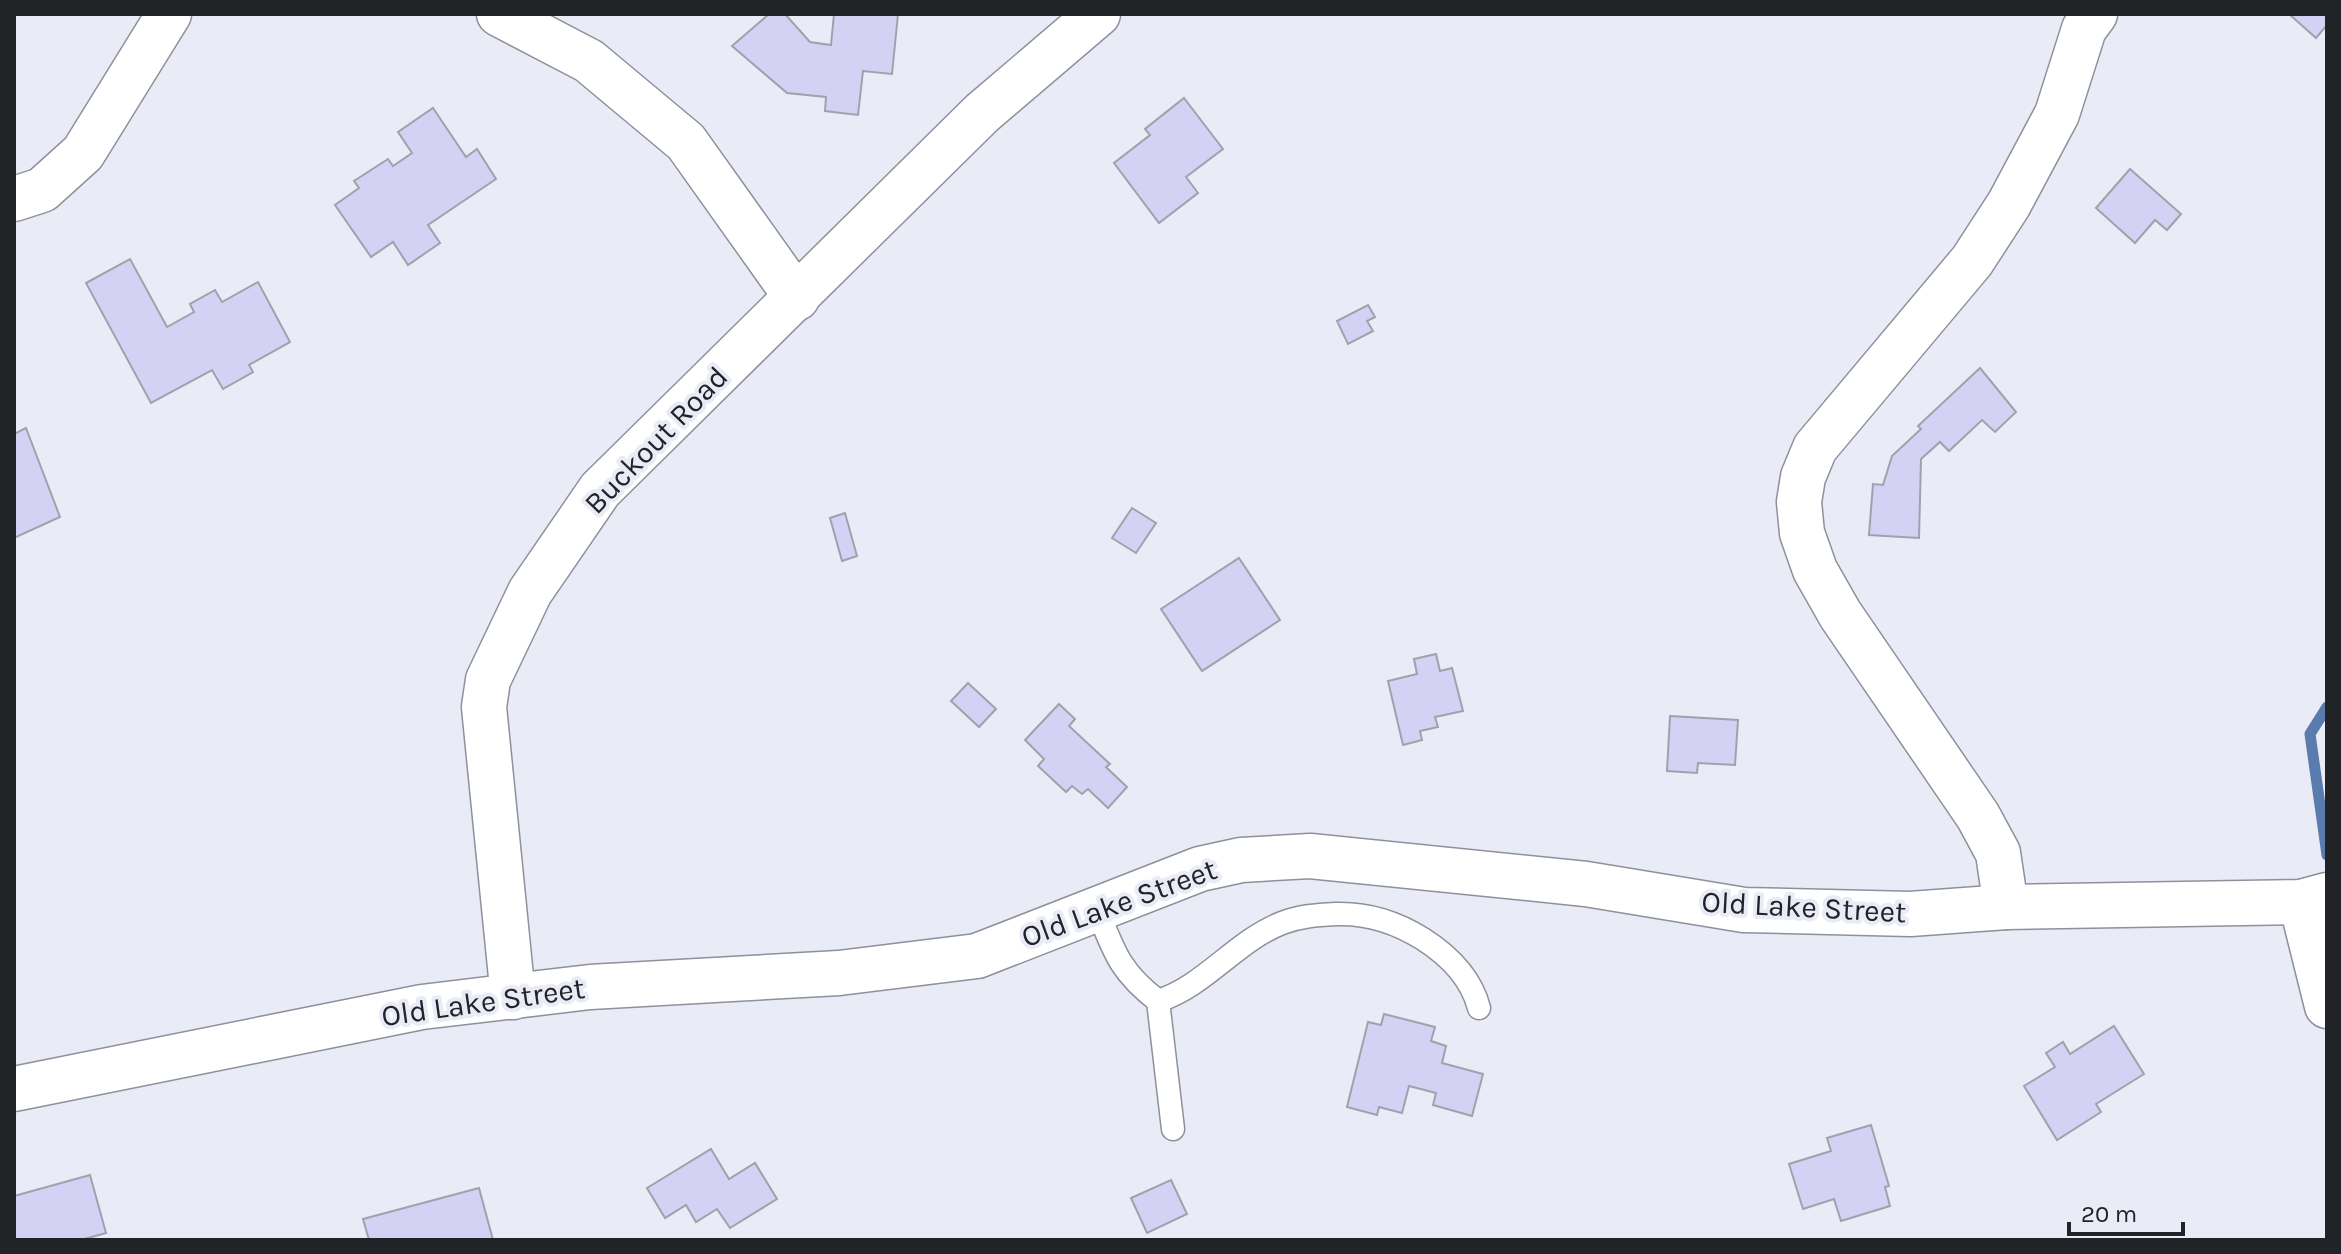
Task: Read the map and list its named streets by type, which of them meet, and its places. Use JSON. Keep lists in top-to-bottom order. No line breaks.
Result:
{"streets":{"street":["Buckout Road","Old Lake Street"]},"crossings":[["Buckout Road","Old Lake Street"]],"scale_bar":"20 m"}
